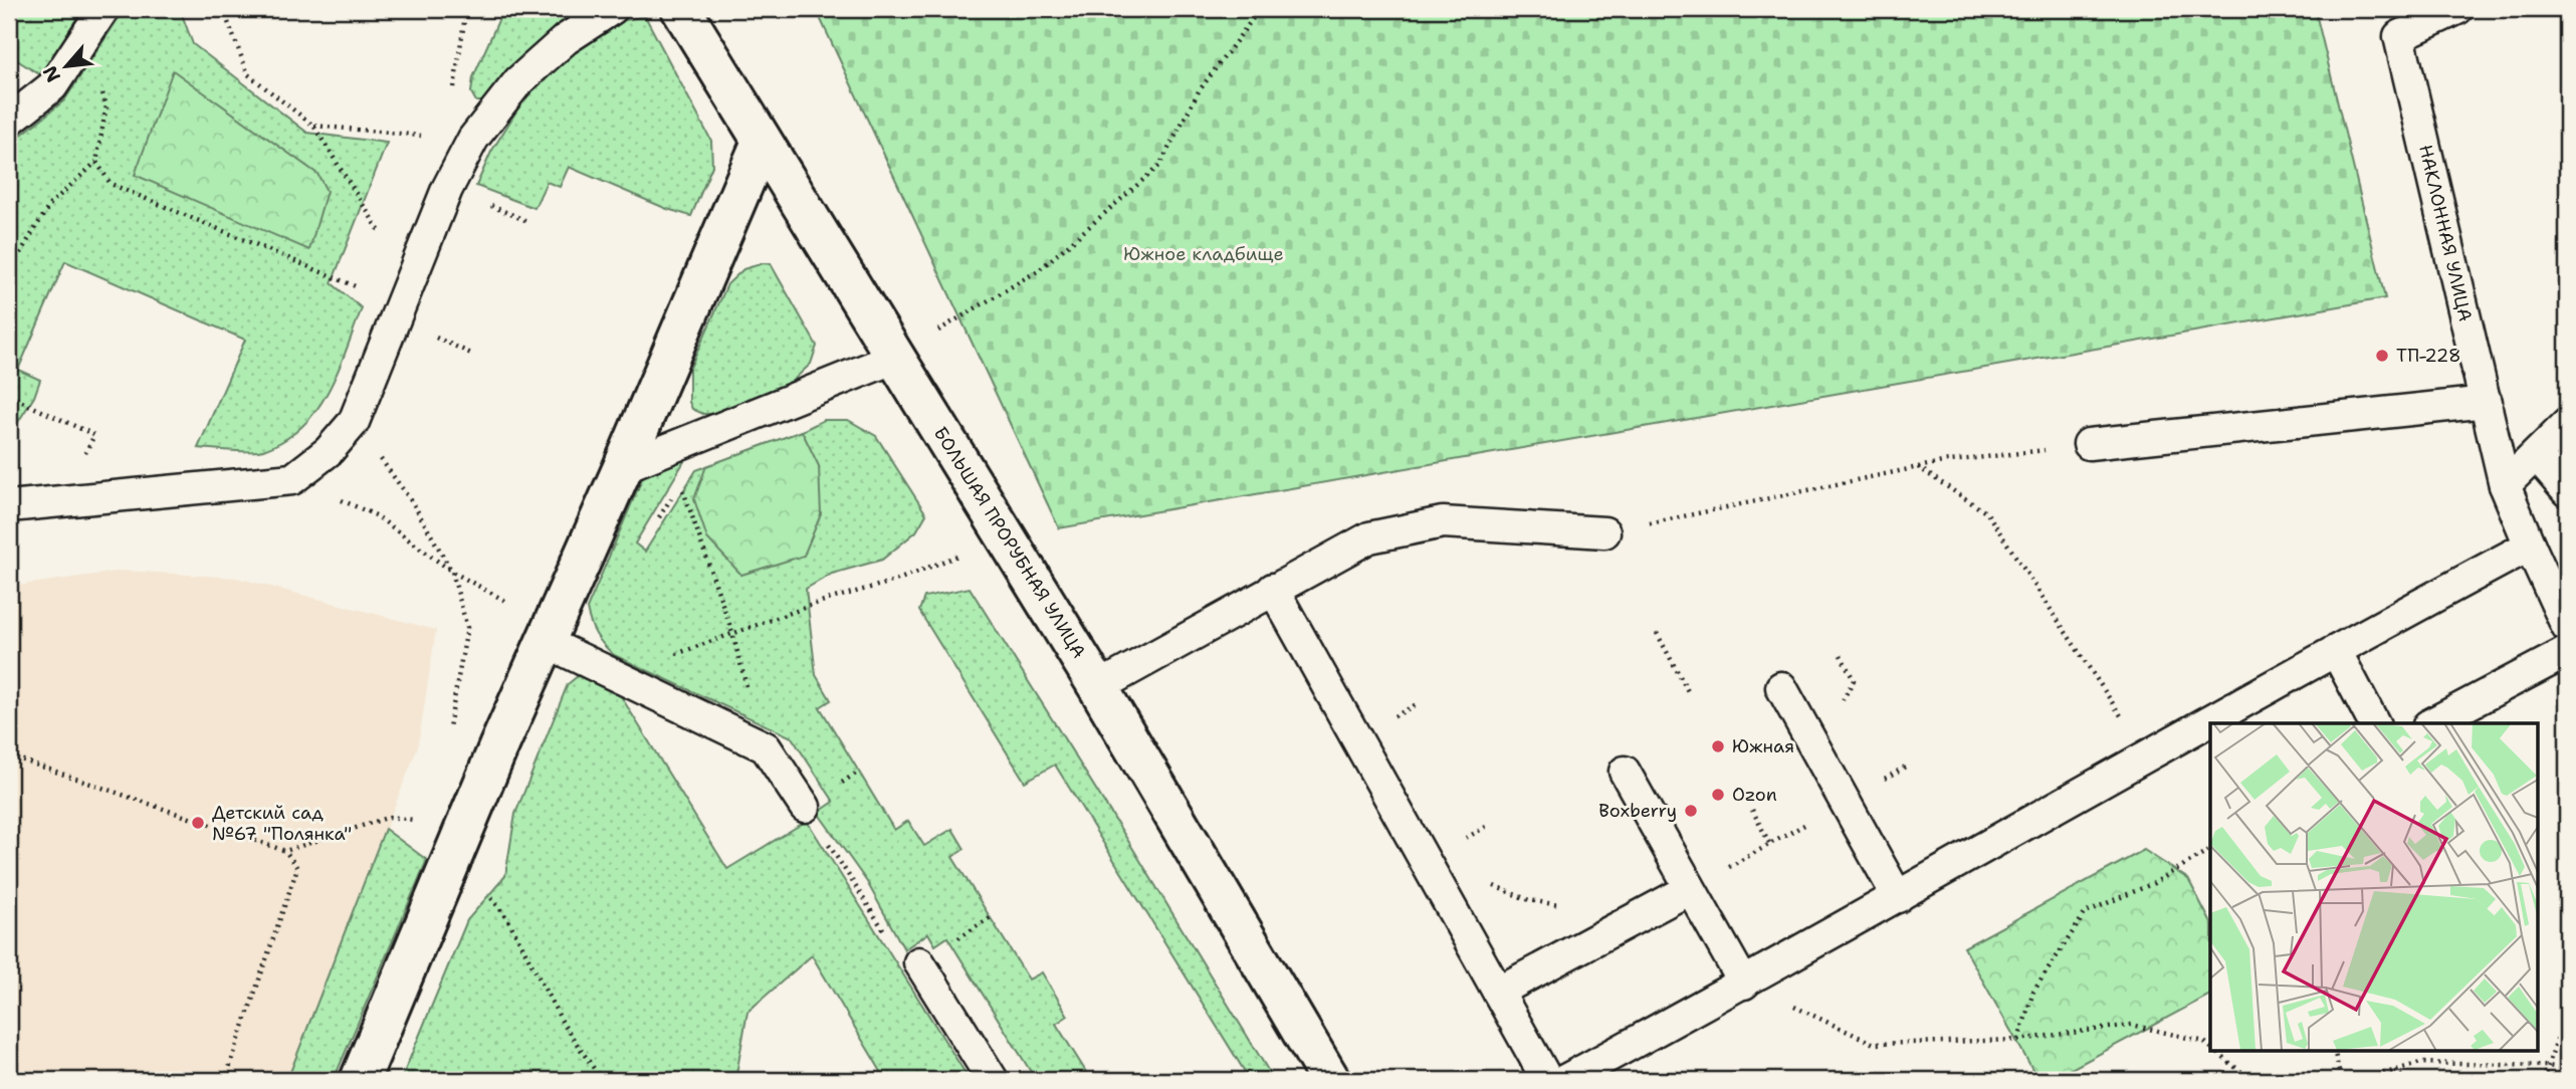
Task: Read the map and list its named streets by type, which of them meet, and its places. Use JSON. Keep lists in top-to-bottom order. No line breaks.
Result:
{"streets":{"street":["БОЛЬШАЯ ПРОРУБНАЯ УЛИЦА"],"lane":["НАКЛОННАЯ УЛИЦА"]},"parks":["Южное кладбище"],"places":["ТП-228","Южная","Ozon","Boxberry","Детский сад №67 \"Полянка\""],"north":"bottom left"}
